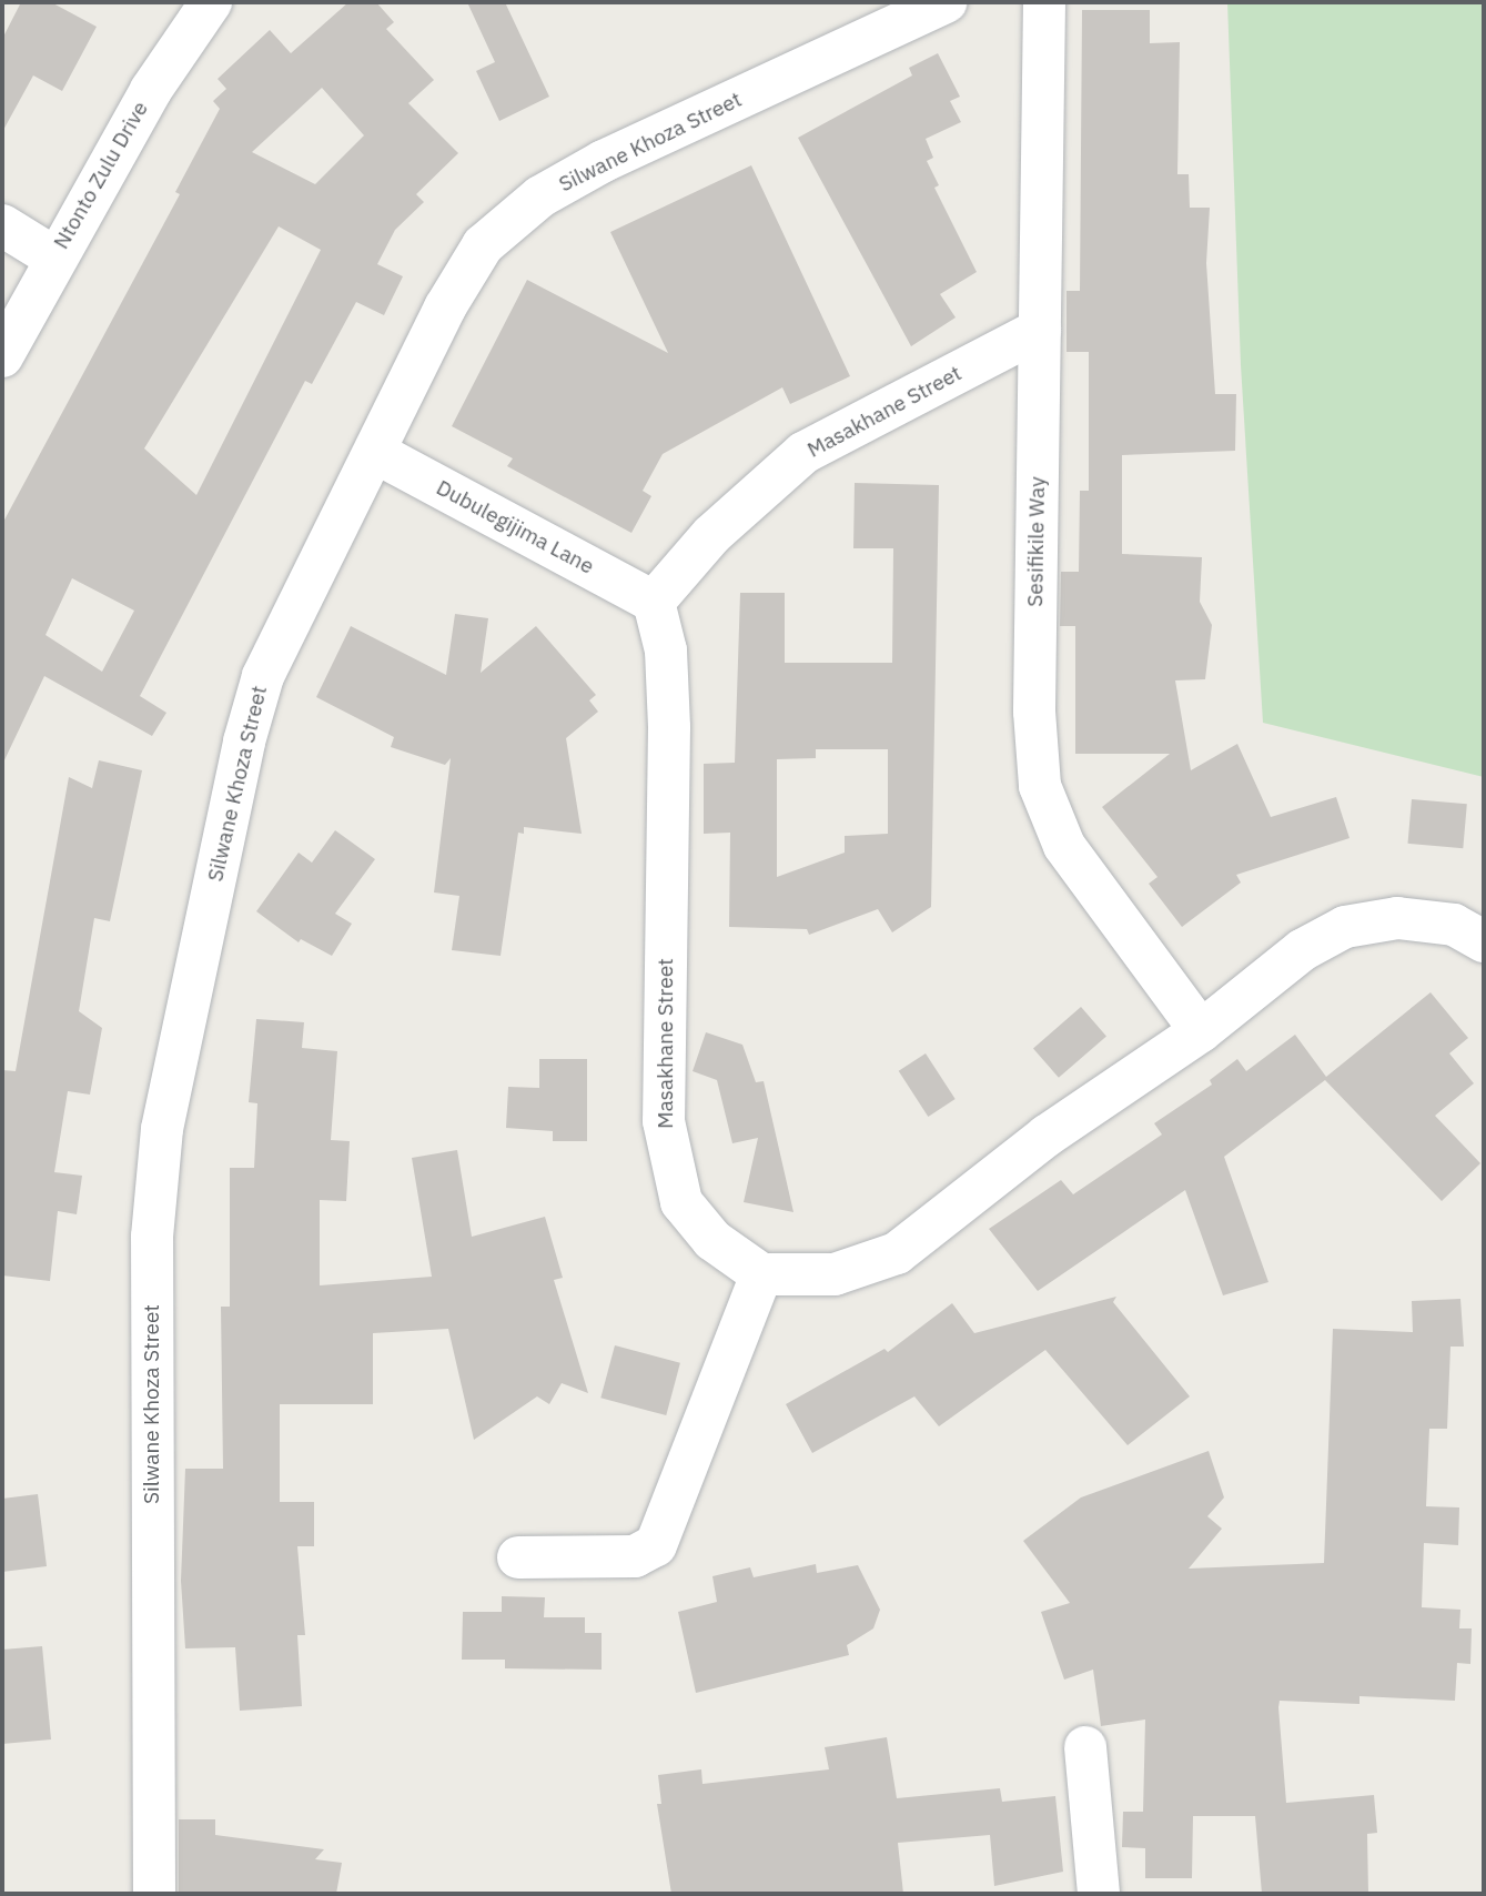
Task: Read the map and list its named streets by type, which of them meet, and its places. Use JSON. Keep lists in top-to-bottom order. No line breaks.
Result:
{"streets":{"street":["Silwane Khoza Street","Ntonto Zulu Drive","Masakhane Street","Dubulegijima Lane","Sesifikile Way"]},"crossings":[["Silwane Khoza Street","Dubulegijima Lane"],["Masakhane Street","Dubulegijima Lane"],["Masakhane Street","Sesifikile Way"]]}
